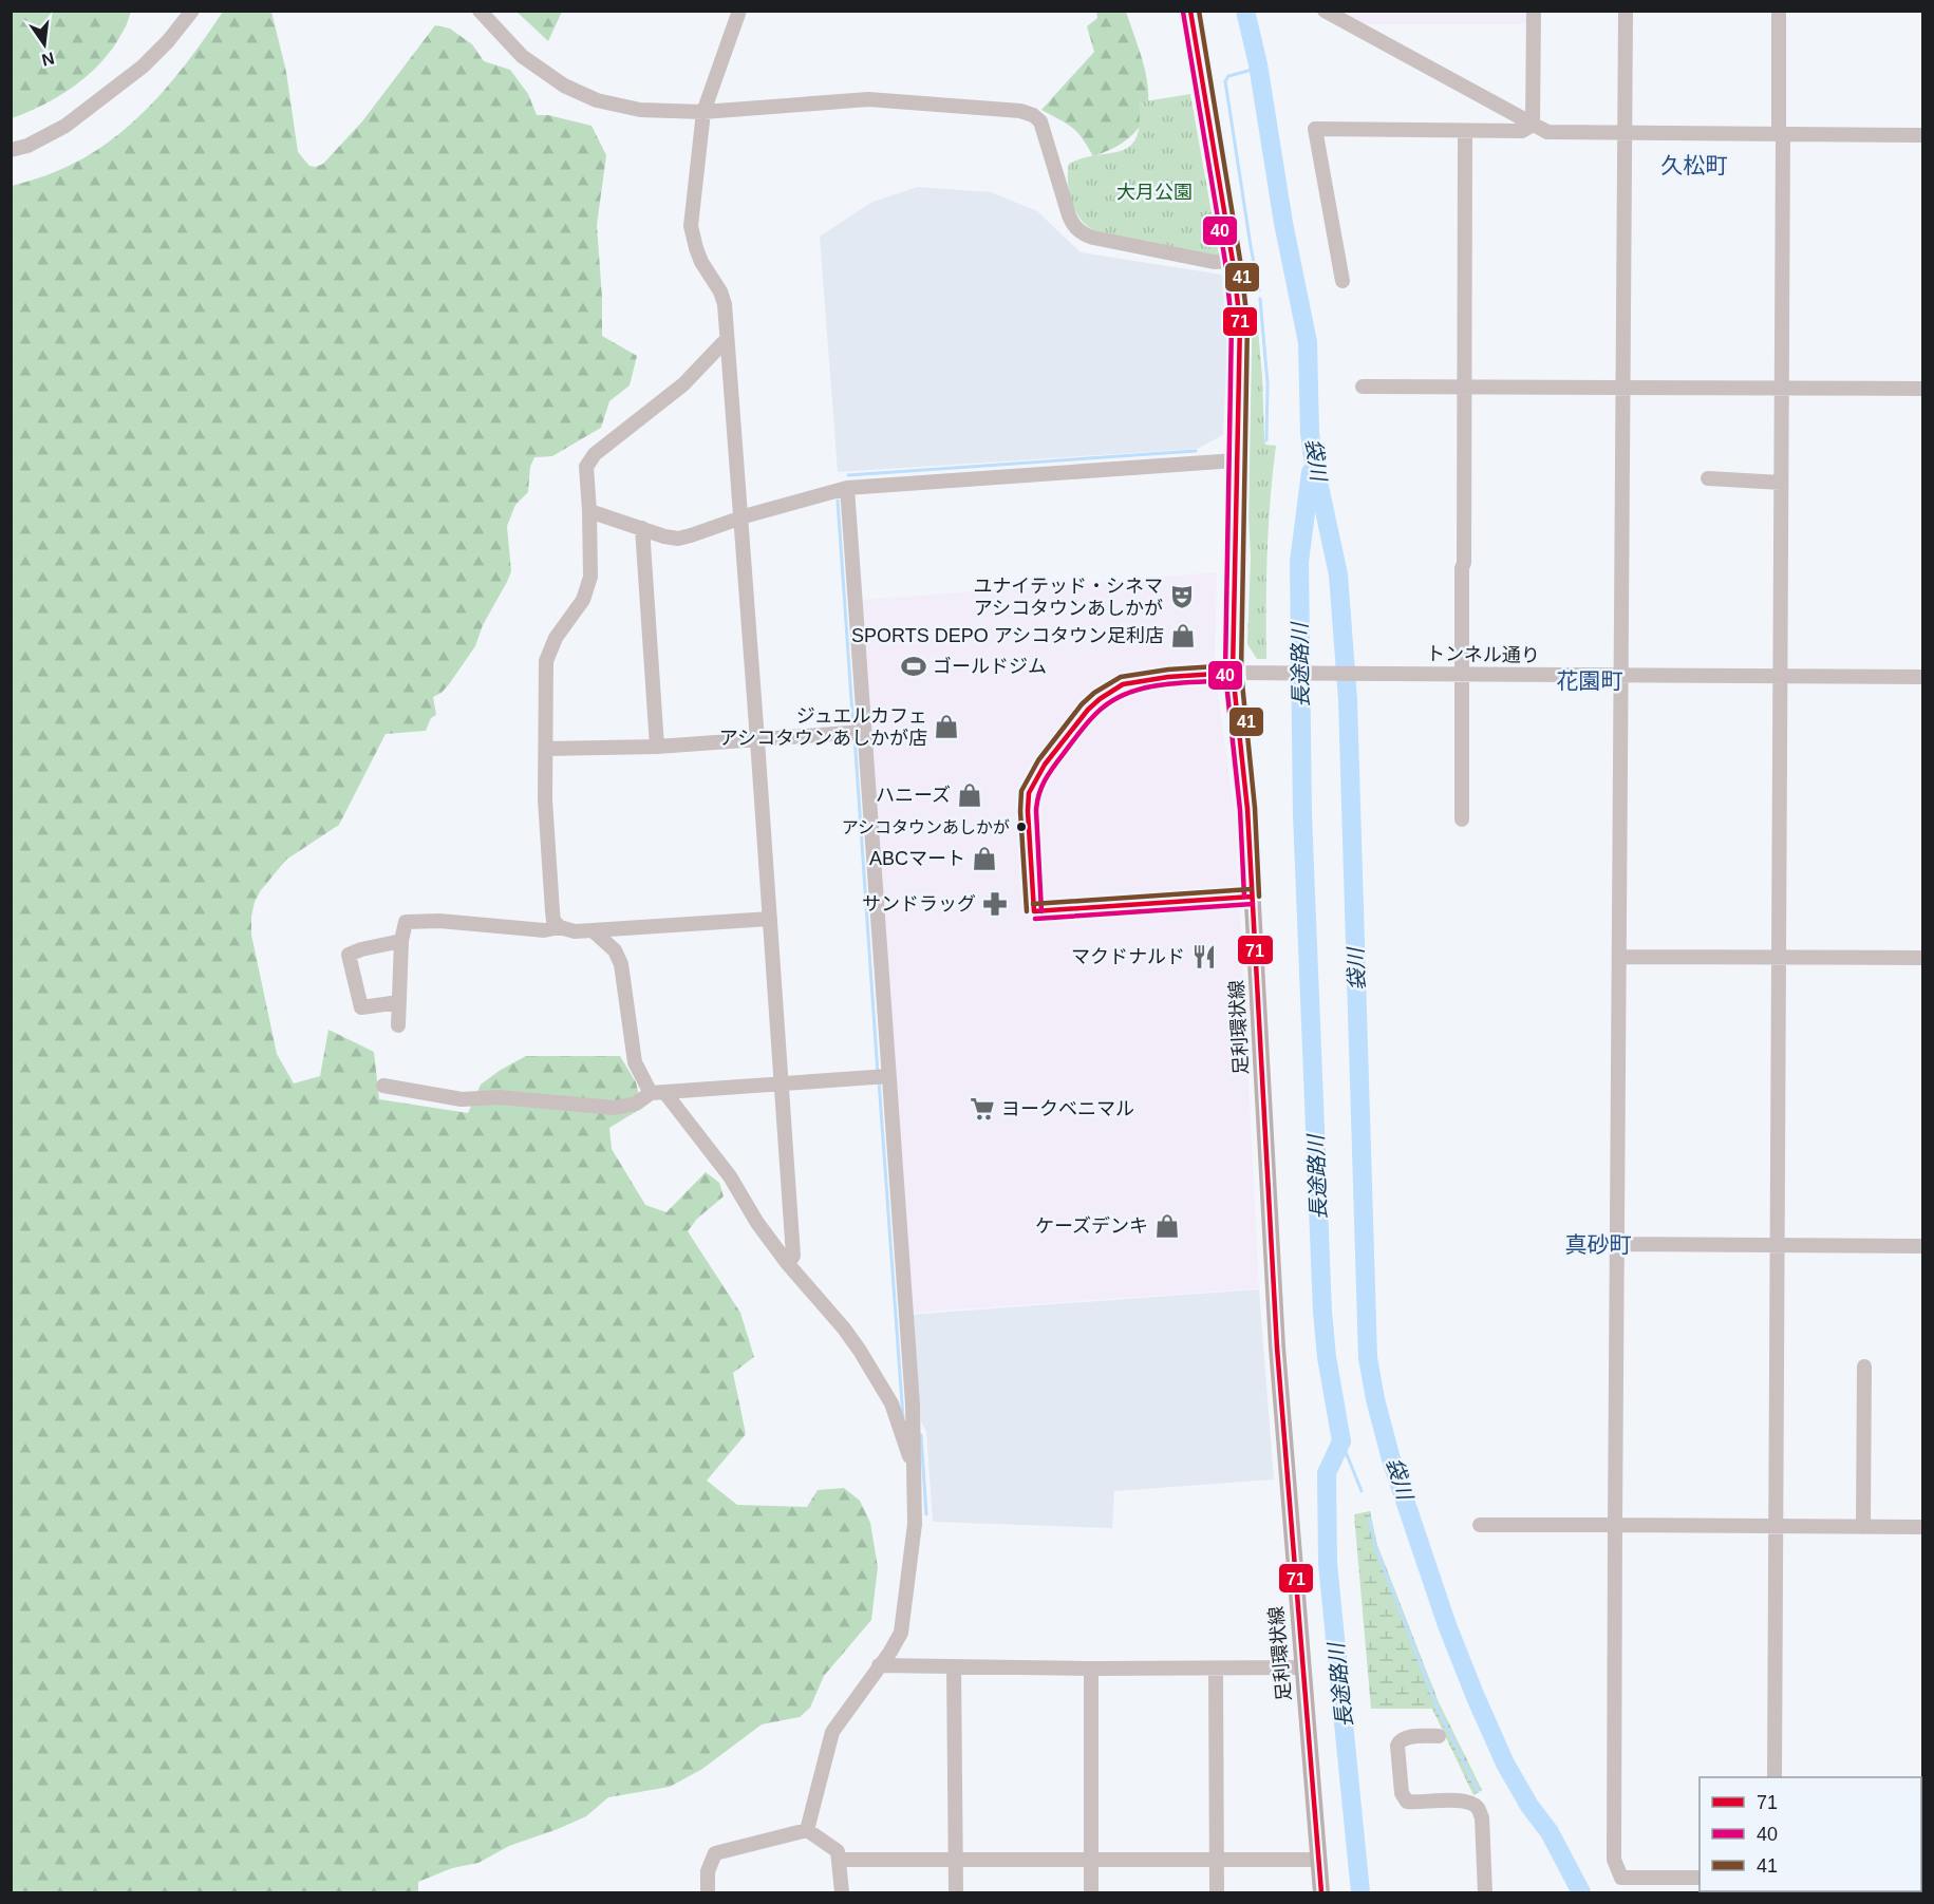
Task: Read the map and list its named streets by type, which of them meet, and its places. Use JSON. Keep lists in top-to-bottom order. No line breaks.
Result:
{"streets":{"main road":["足利環状線"],"street":["トンネル通り"]},"crossings":[["トンネル通り","足利環状線"]],"districts":["久松町","花園町","真砂町"],"water":["袋川","長途路川"],"parks":["大月公園"],"places":{"theatre":["ユナイテッド・シネマ アシコタウンあしかが"],"shop":["SPORTS DEPO アシコタウン足利店","ジュエルカフェ アシコタウンあしかが店","ハニーズ","ABCマート","ケーズデンキ"],"sports":["ゴールドジム"],"other":["アシコタウンあしかが"],"pharmacy":["サンドラッグ"],"restaurant":["マクドナルド"],"supermarket":["ヨークベニマル"]},"lines":["transit line 71","transit line 41","transit line 40"],"legend":["71","40","41"],"north":"bottom"}
